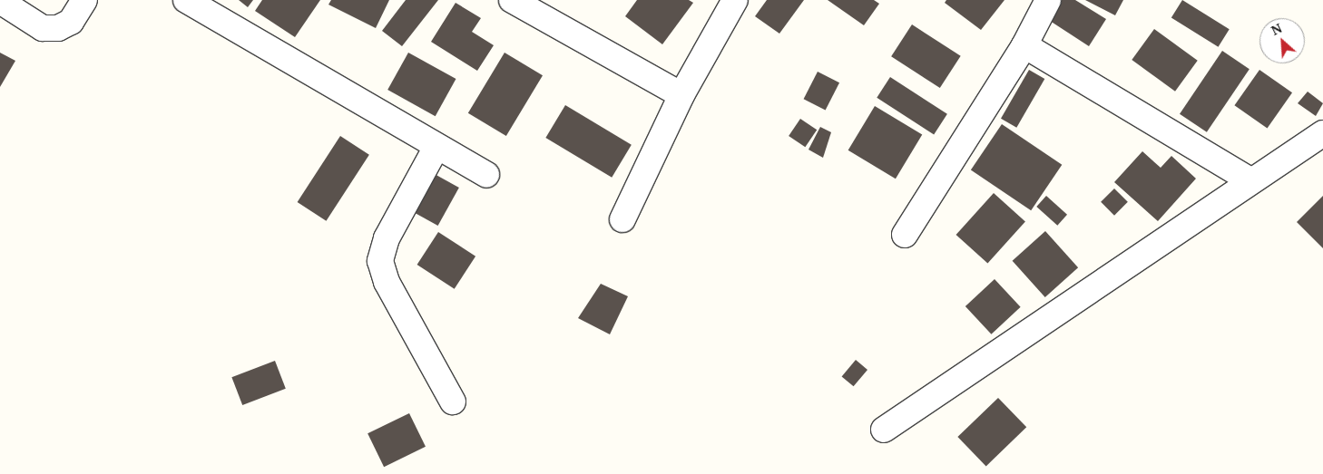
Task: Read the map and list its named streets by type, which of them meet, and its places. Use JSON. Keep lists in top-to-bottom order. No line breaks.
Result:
{"north":"top left"}
